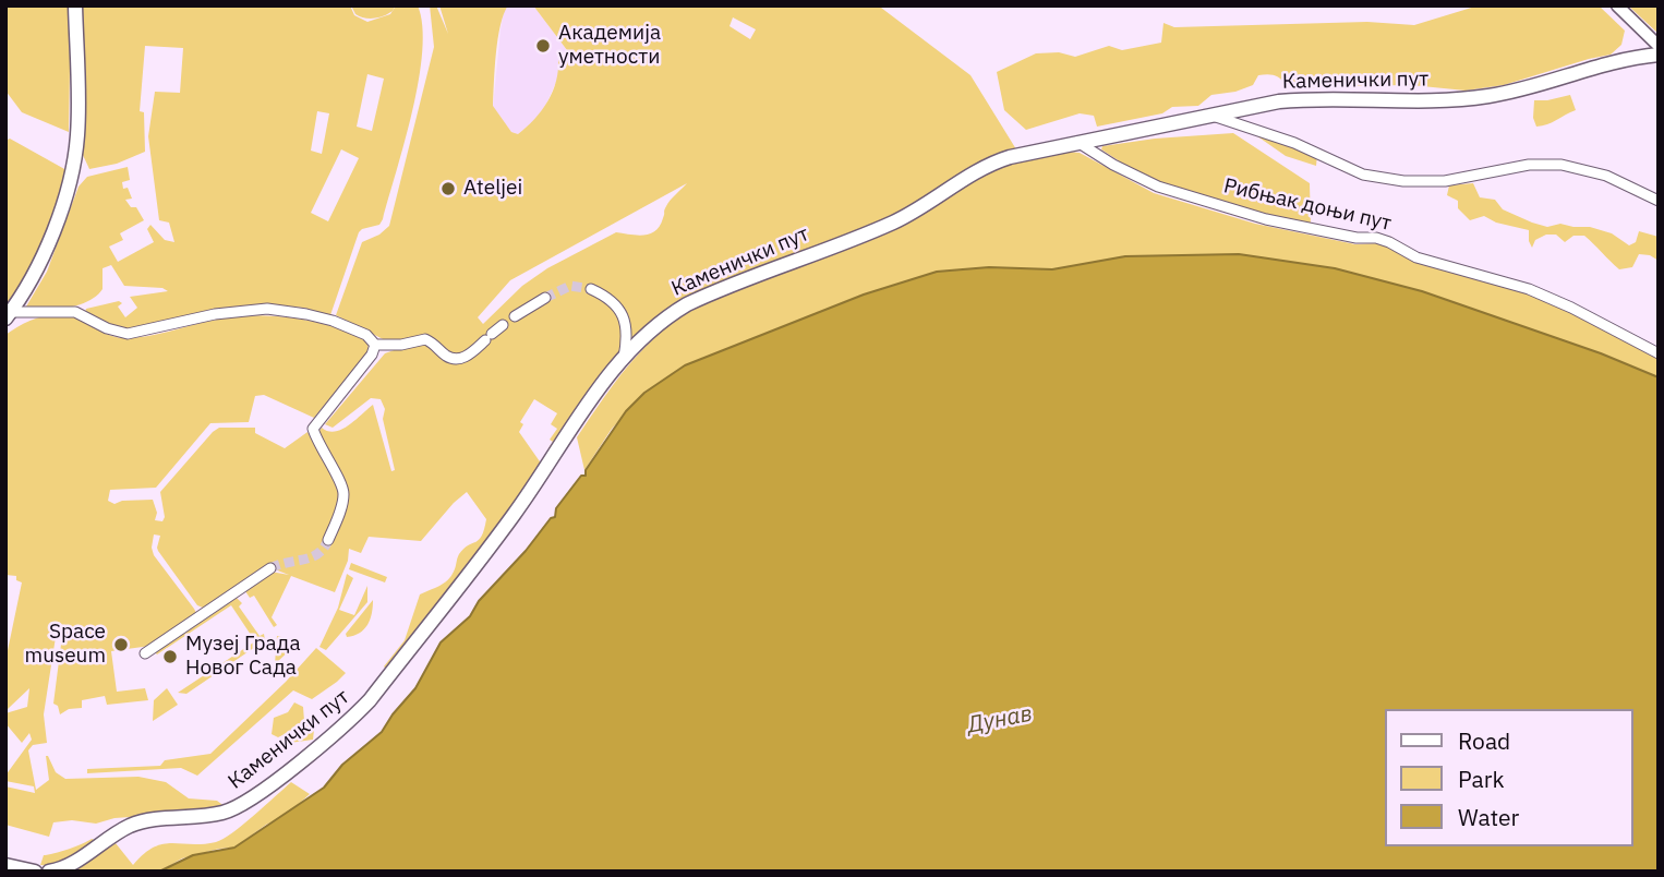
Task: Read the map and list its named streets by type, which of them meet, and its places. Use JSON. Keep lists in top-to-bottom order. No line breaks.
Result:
{"streets":{"main road":["Каменички пут"],"street":["Рибњак доњи пут"]},"crossings":[["Каменички пут","Рибњак доњи пут"]],"water":["Дунав"],"places":["Академија уметности","Ateljei","Space museum","Музеј Града Новог Сада"],"legend":["Road","Park","Water"]}
